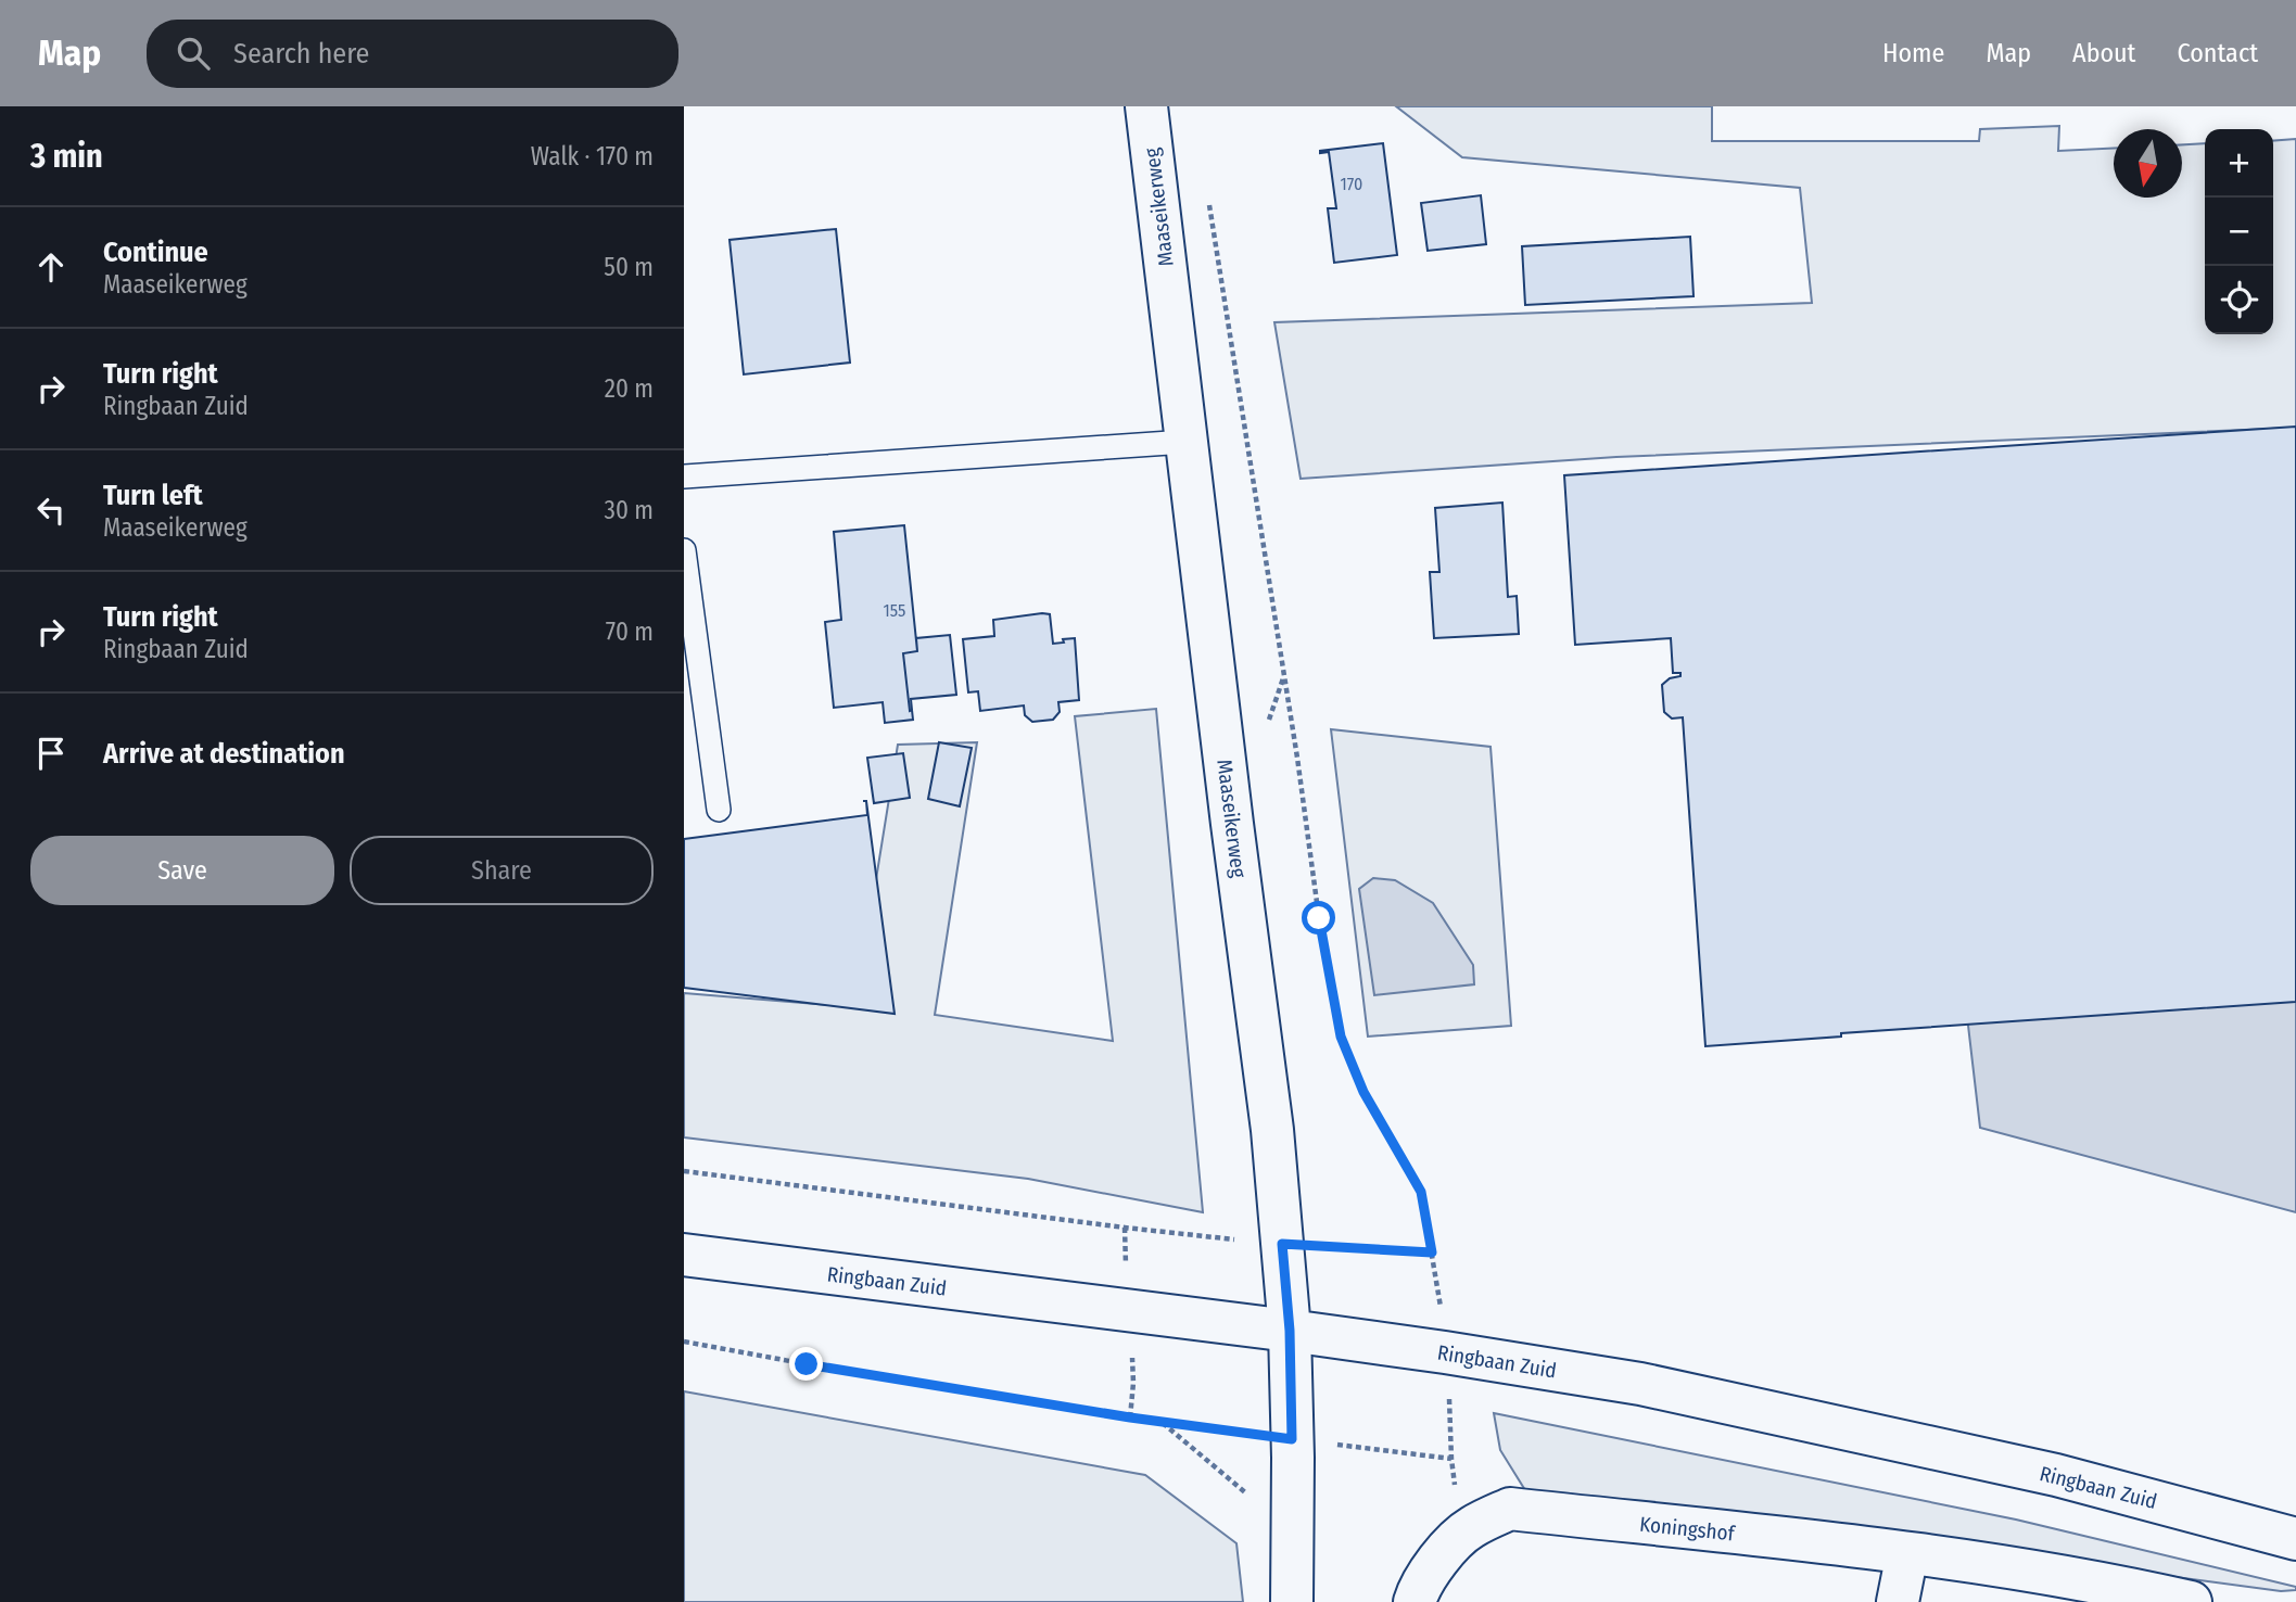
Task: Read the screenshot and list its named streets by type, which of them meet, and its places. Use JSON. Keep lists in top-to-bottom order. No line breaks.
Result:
{"streets":{"main road":["Maaseikerweg","Ringbaan Zuid","Koningshof"]},"crossings":[["Maaseikerweg","Ringbaan Zuid"]],"house_numbers":["170","155"],"north":"bottom","page":{"header":"Map","search":"Search here","nav":["Home","Map","About","Contact"],"heading":["3 min","Walk · 170 m"],"map_buttons":["+","−"],"list":[["Continue","Maaseikerweg","50 m"],["Turn right","Ringbaan Zuid","20 m"],["Turn left","Maaseikerweg","30 m"],["Turn right","Ringbaan Zuid","70 m"],"Arrive at destination"],"buttons":["Save","Share"]}}
